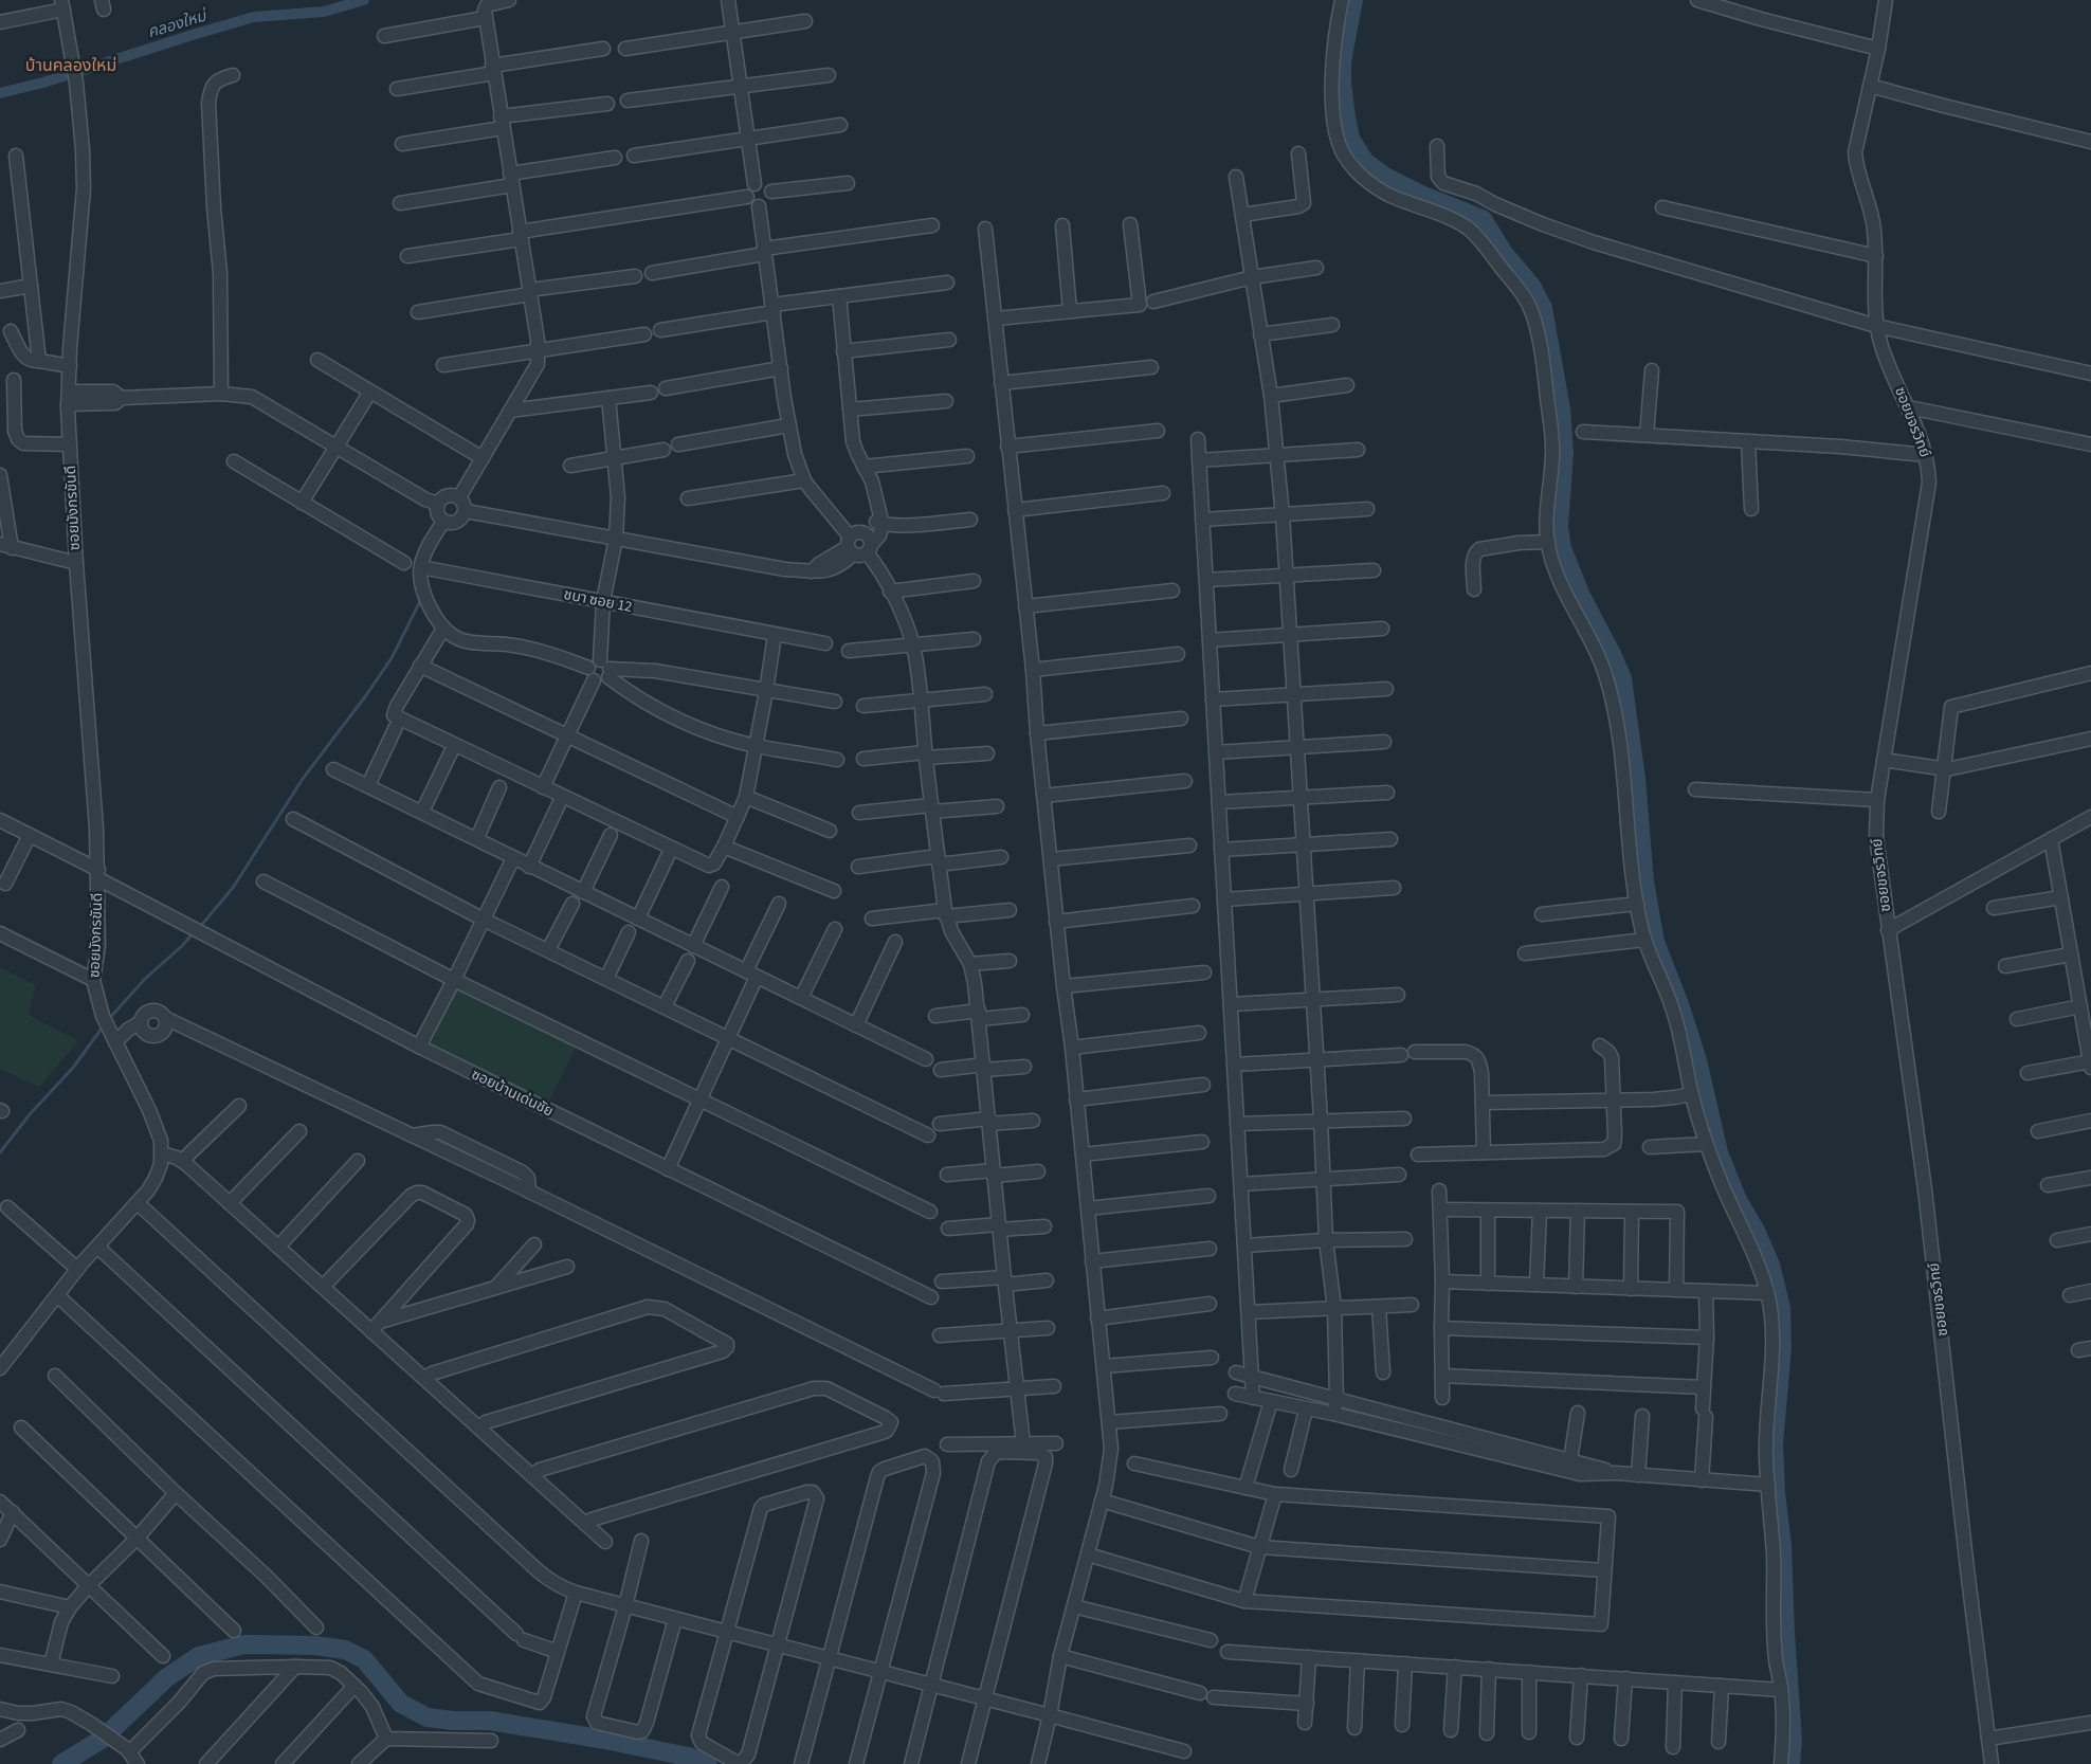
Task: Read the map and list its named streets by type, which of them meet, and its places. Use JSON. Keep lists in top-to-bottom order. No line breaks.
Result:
{"streets":{"street":["ซอยขจรวิทย์","ซอยมังกรขันดี","ชบา ซอย 12","ซอยบ้านเด่นชัย"]},"crossings":[["ซอยมังกรขันดี","ซอยบ้านเด่นชัย"]],"districts":["บ้านคลองใหม่"],"water":["คลองใหม่"]}
